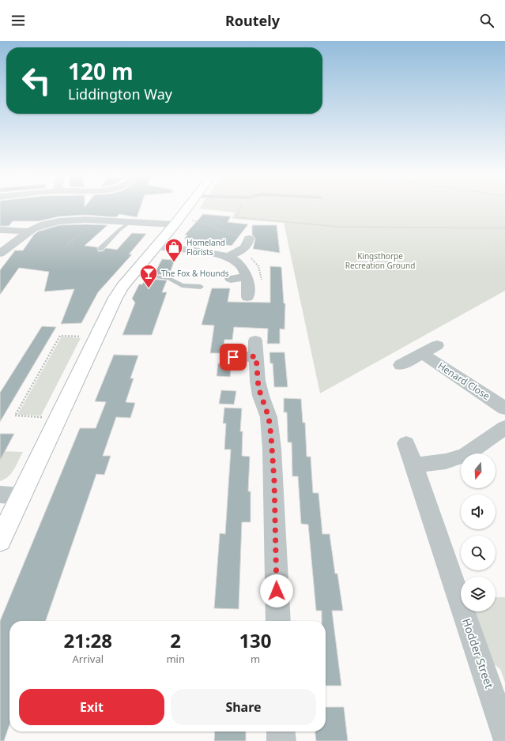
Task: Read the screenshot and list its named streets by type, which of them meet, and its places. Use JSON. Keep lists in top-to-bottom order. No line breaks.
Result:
{"streets":{"street":["Henard Close","Hodder Street"]},"parks":["Kingsthorpe Recreation Ground"],"places":{"shop":["Homeland Florists"],"bar":["The Fox & Hounds"]},"north":"bottom","page":{"header":"Routely","turn":["120 m","Liddington Way"],"eta":["21:28","Arrival","2","min","130","m"],"buttons":["Exit","Share"]}}
